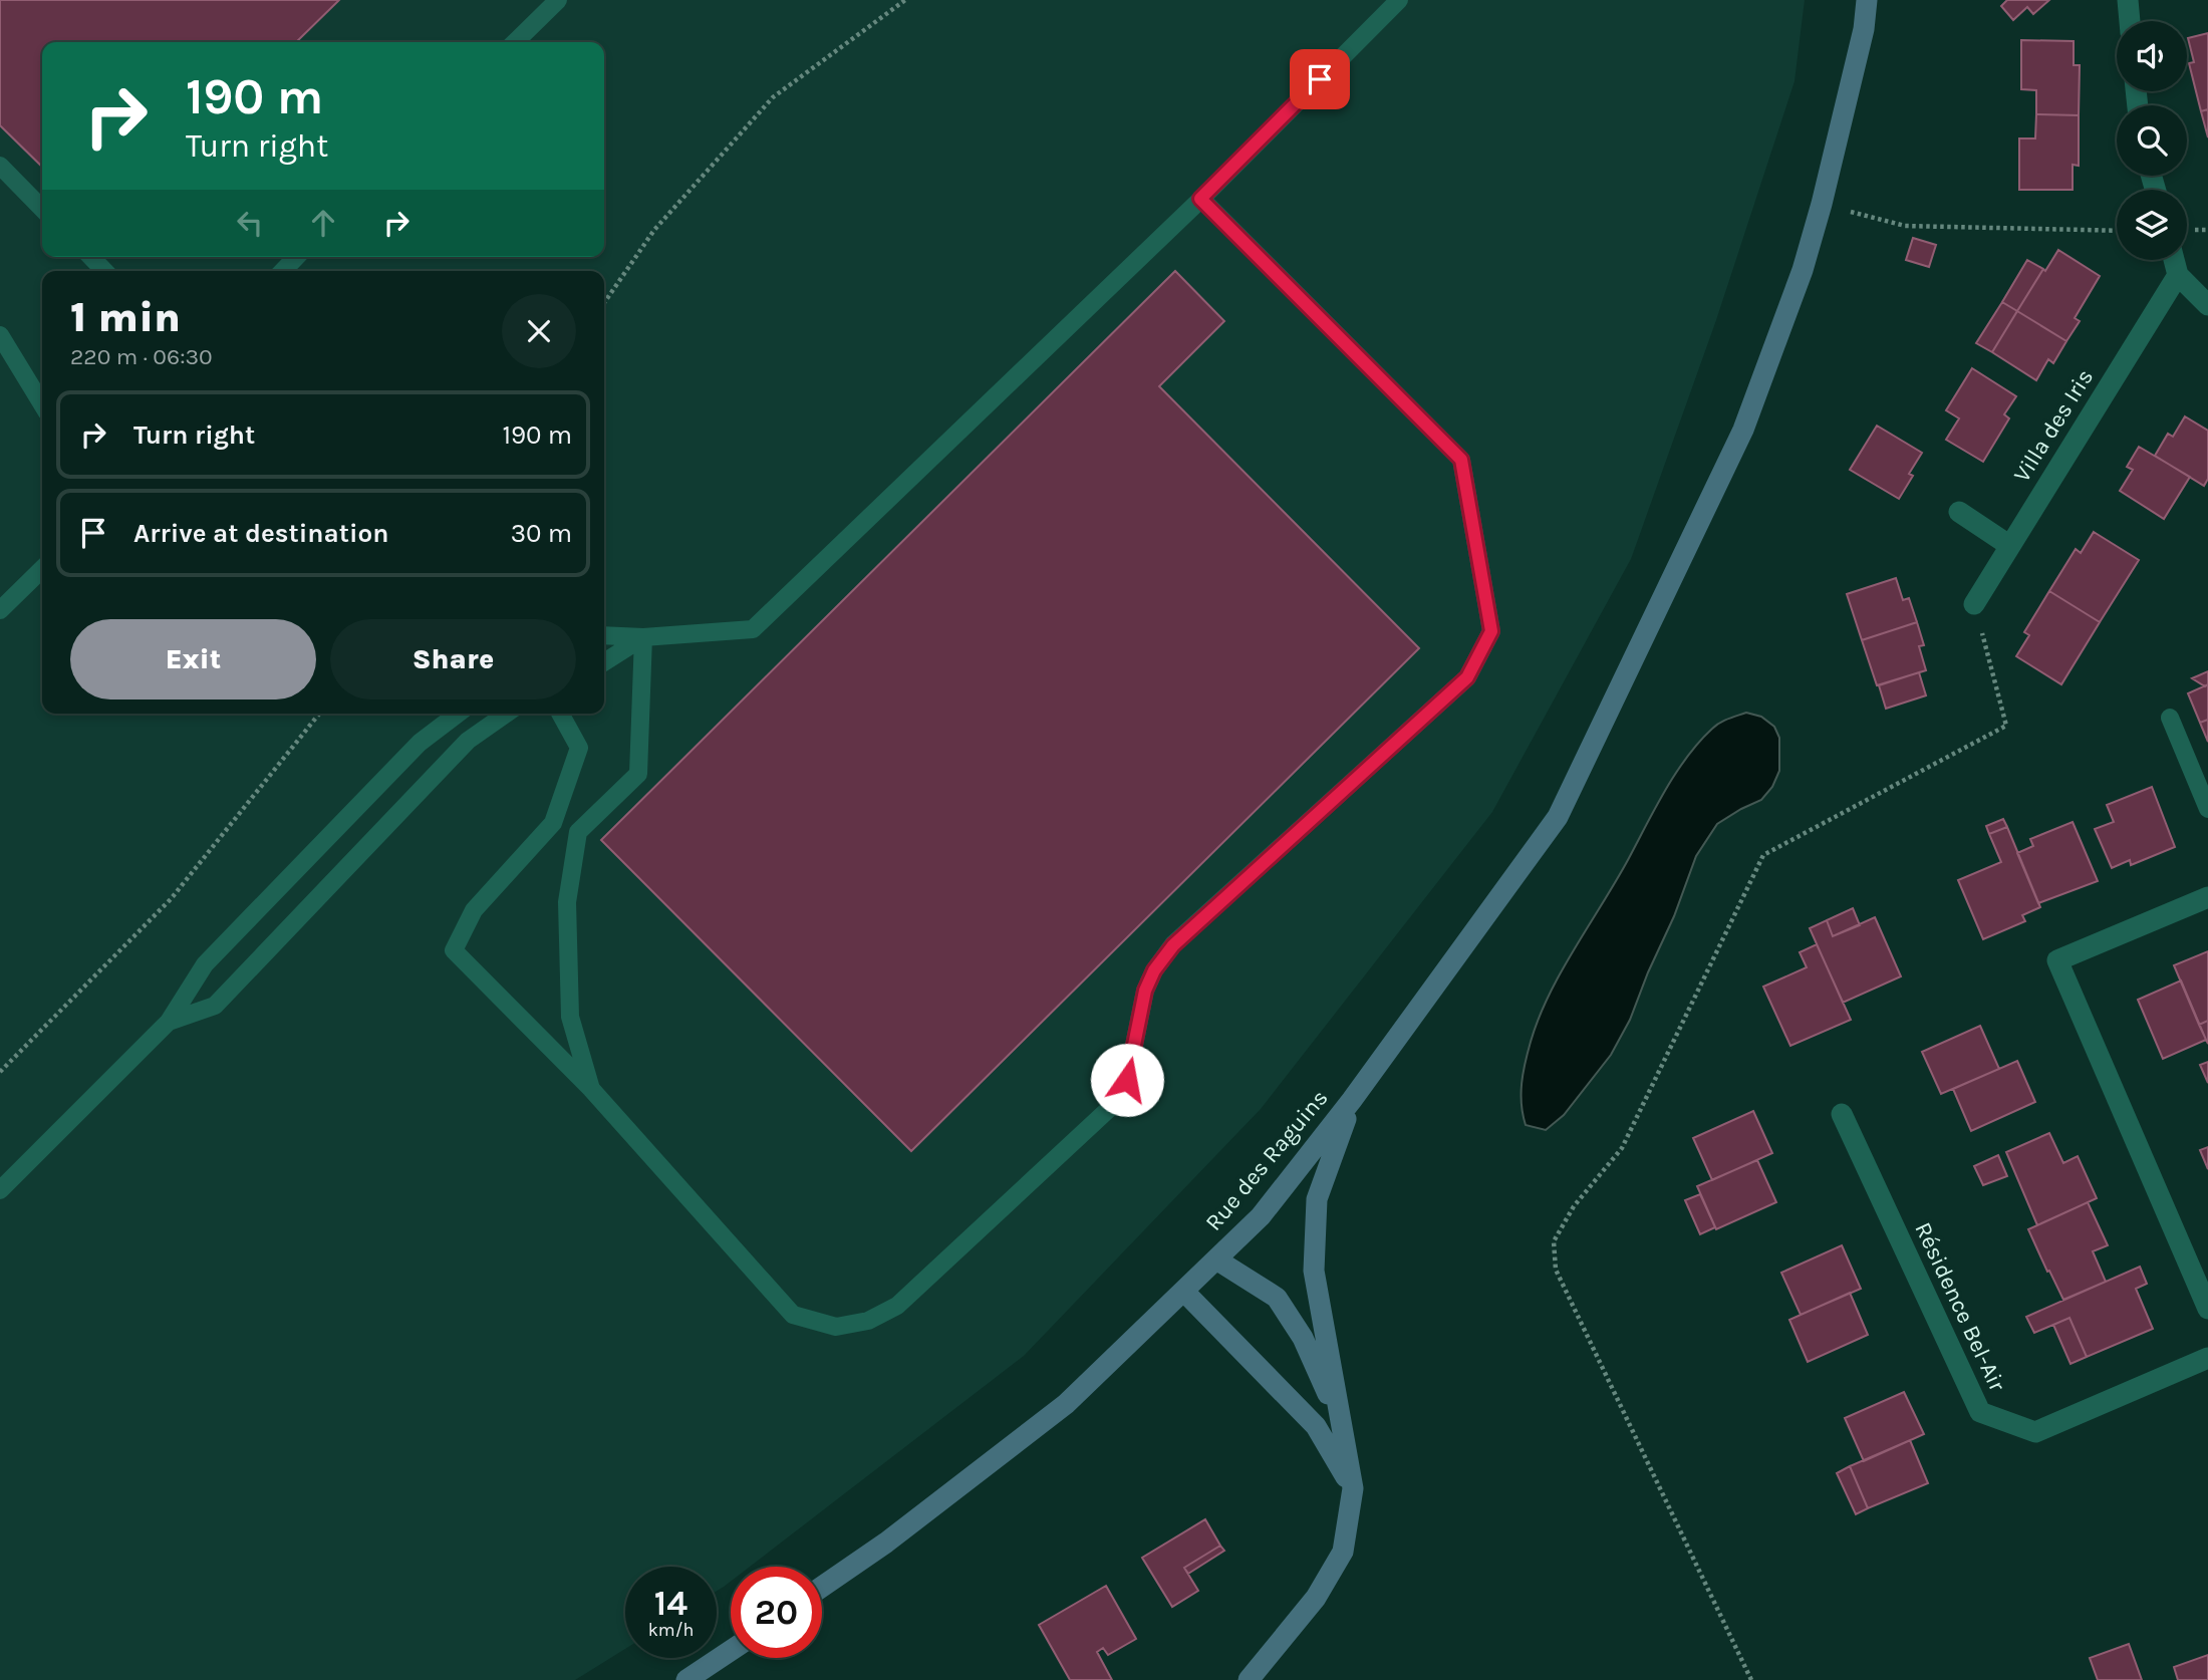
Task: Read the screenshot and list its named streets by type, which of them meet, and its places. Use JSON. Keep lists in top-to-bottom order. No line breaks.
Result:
{"streets":{"street":["Villa des Iris","Rue des Raguins","Résidence Bel-Air"]},"page":{"turn":["190 m","Turn right"],"heading":["1 min","220 m · 06:30"],"list":[{"name":"Turn right","value":"190 m"},{"name":"Arrive at destination","value":"30 m"}],"buttons":["Exit","Share"],"speed":"14 km/h","limit":"20"}}
